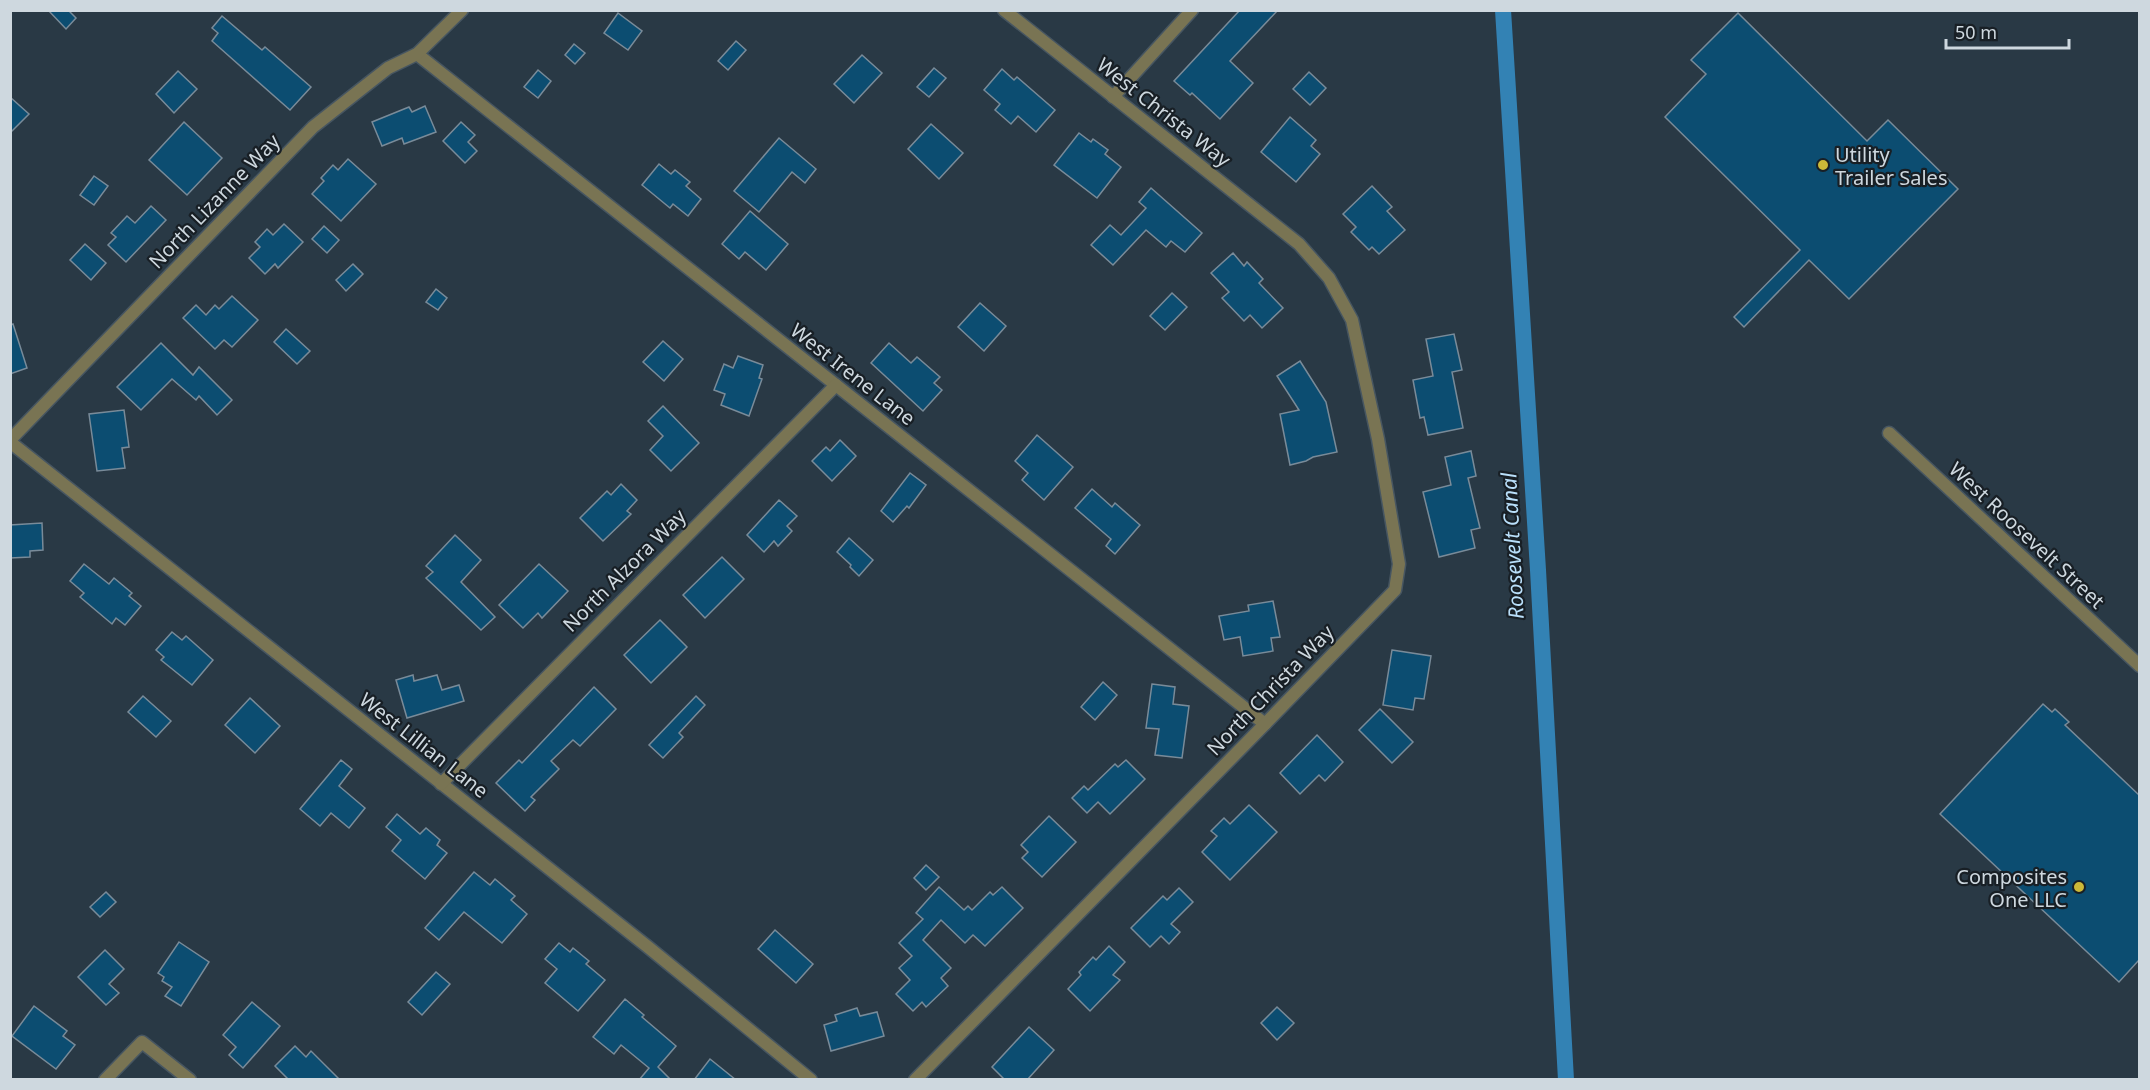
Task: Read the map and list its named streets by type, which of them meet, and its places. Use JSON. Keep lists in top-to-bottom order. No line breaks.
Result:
{"streets":{"street":["West Christa Way","North Lizanne Way","West Irene Lane","West Roosevelt Street","North Alzora Way","North Christa Way","West Lillian Lane"]},"crossings":[["West Christa Way","North Christa Way"],["North Lizanne Way","West Irene Lane"],["North Lizanne Way","West Lillian Lane"],["West Irene Lane","North Alzora Way"],["West Irene Lane","North Christa Way"],["North Alzora Way","West Lillian Lane"]],"water":["Roosevelt Canal"],"places":["Utility Trailer Sales","Composites One LLC"],"scale_bar":"50 m"}
